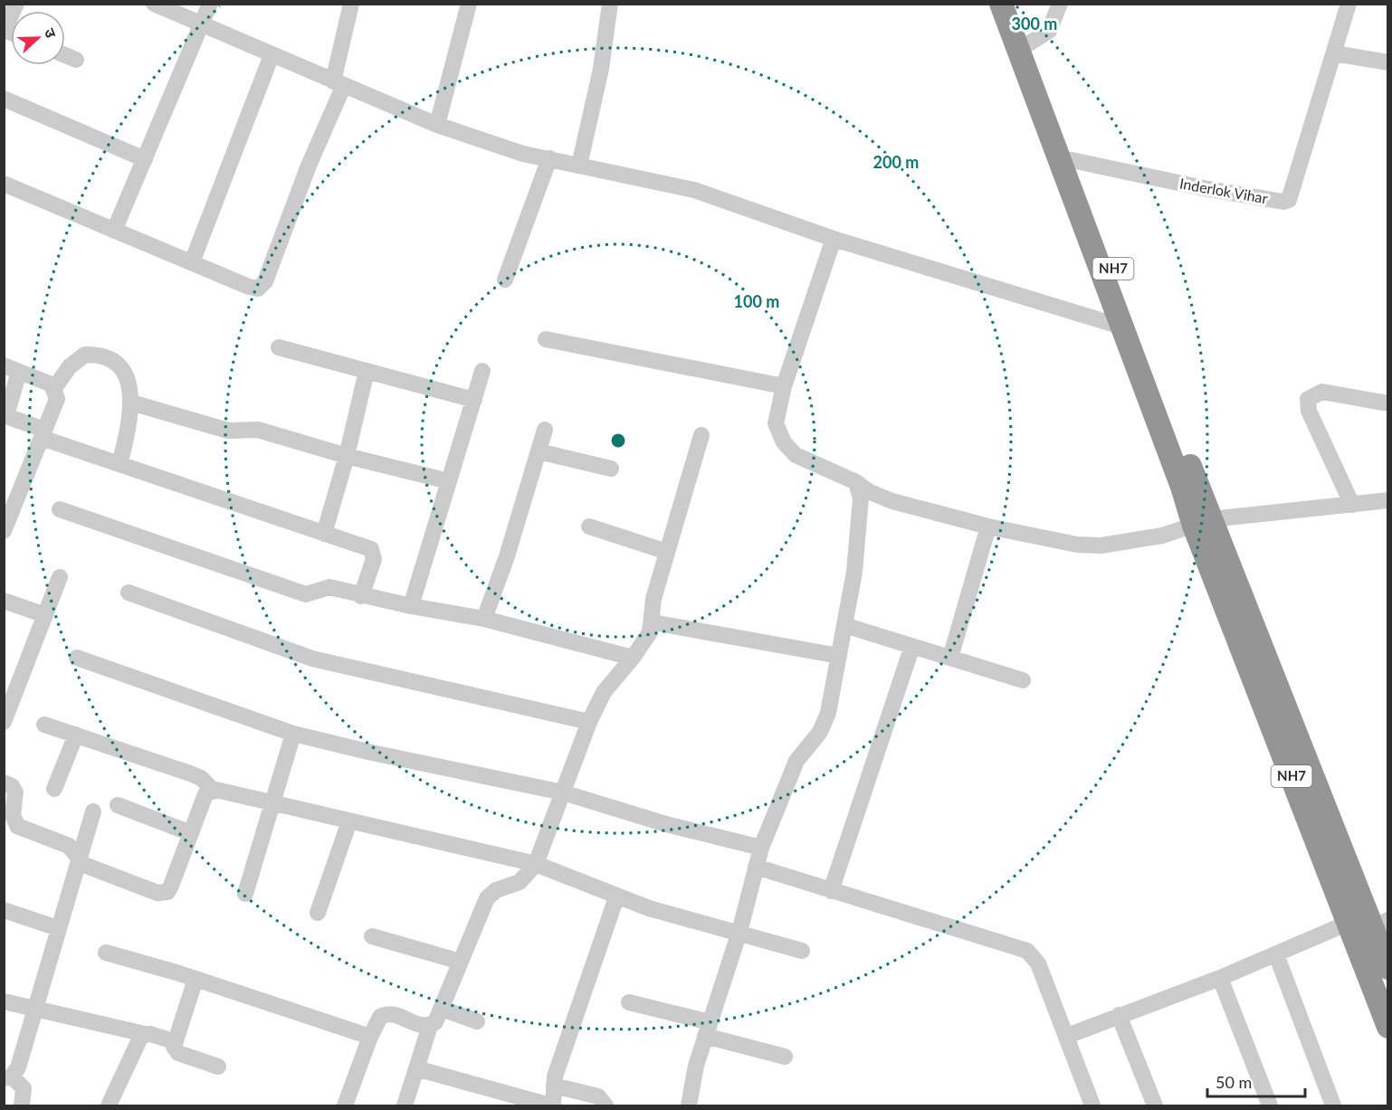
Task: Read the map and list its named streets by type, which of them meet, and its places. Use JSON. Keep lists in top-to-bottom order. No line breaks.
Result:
{"streets":{"highway":["NH7"],"street":["Inderlok Vihar"]},"crossings":[["Inderlok Vihar","NH7"]],"scale_bar":"50 m","north":"right","rings":["300 m","200 m","100 m"]}
